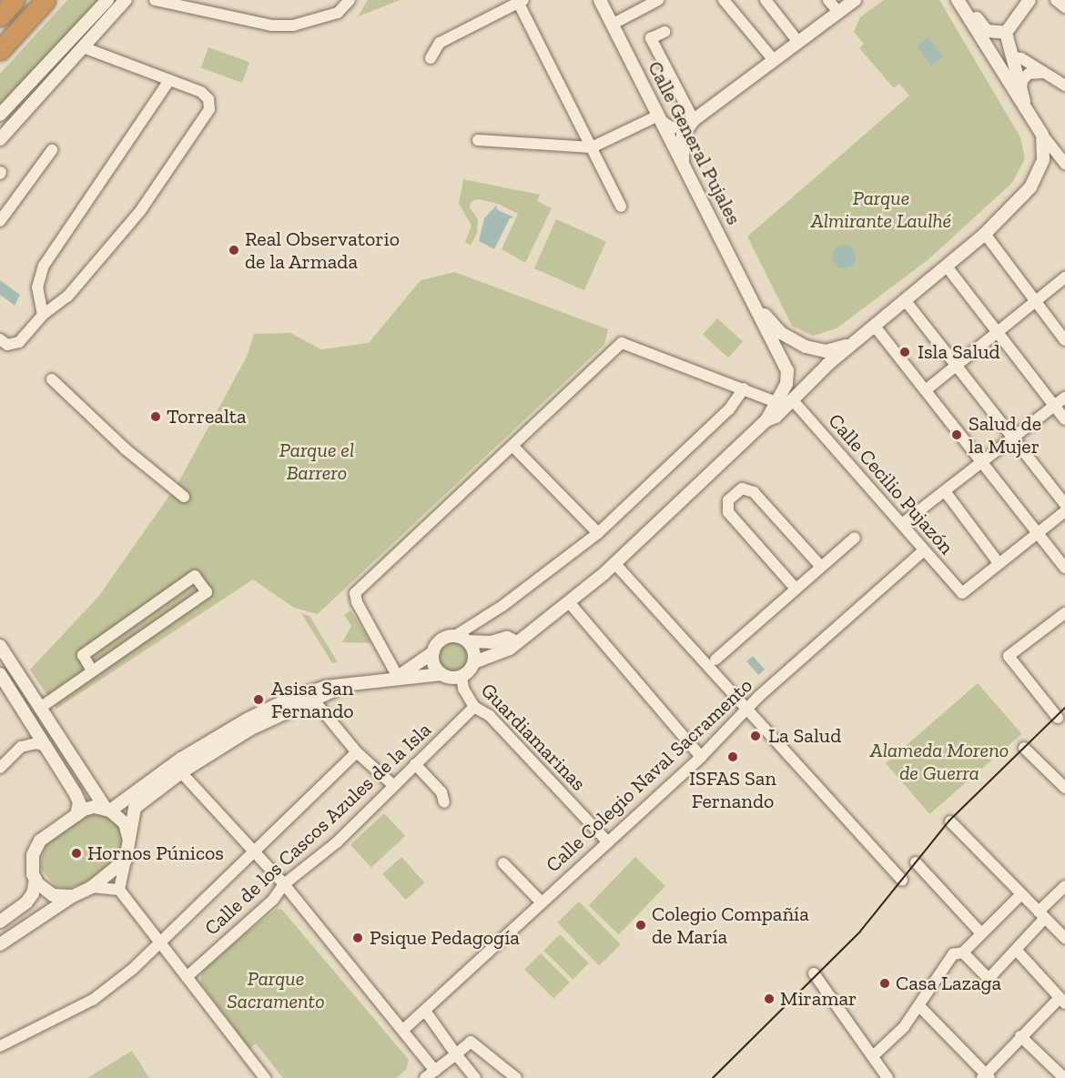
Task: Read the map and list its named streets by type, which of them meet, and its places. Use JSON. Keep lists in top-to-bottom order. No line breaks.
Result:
{"streets":{"street":["Calle General Pujales","Calle Cecilio Pujazón","Guardiamarinas","Calle Colegio Naval Sacramento","Calle de los Cascos Azules de la Isla"]},"crossings":[["Calle Cecilio Pujazón","Calle Colegio Naval Sacramento"],["Guardiamarinas","Calle Colegio Naval Sacramento"],["Guardiamarinas","Calle de los Cascos Azules de la Isla"]],"parks":["Parque Almirante Laulhé","Parque el Barrero","Alameda Moreno de Guerra","Parque Sacramento"],"places":["Real Observatorio de la Armada","Isla Salud","Torrealta","Salud de la Mujer","Asisa San Fernando","La Salud","ISFAS San Fernando","Hornos Púnicos","Colegio Compañía de María","Psique Pedagogía","Casa Lazaga","Miramar"]}
